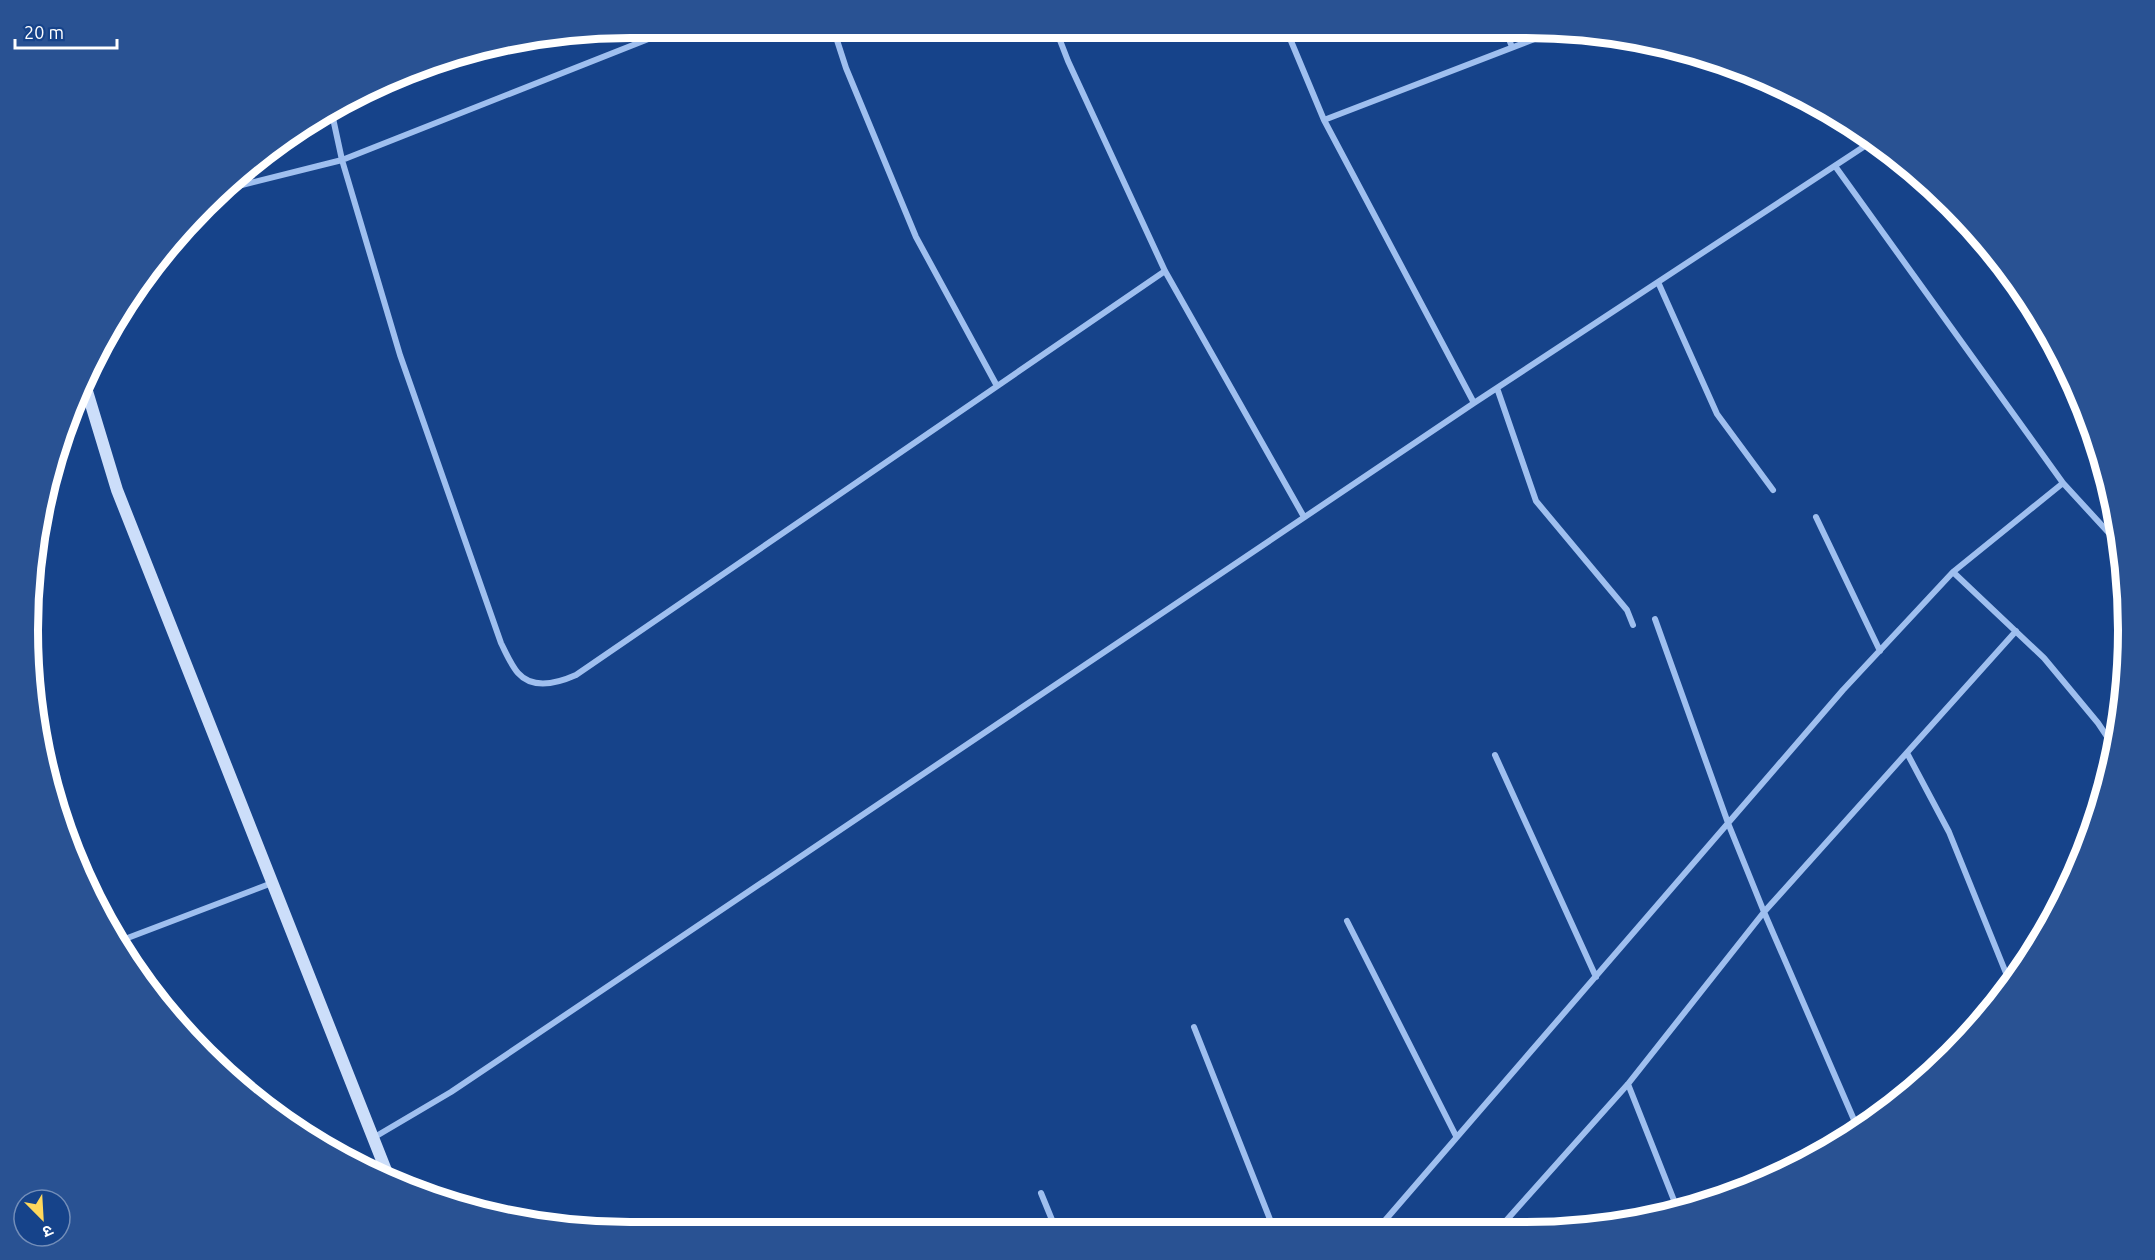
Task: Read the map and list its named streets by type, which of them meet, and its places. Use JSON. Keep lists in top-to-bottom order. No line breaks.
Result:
{"scale_bar":"20 m","north":"bottom right"}
